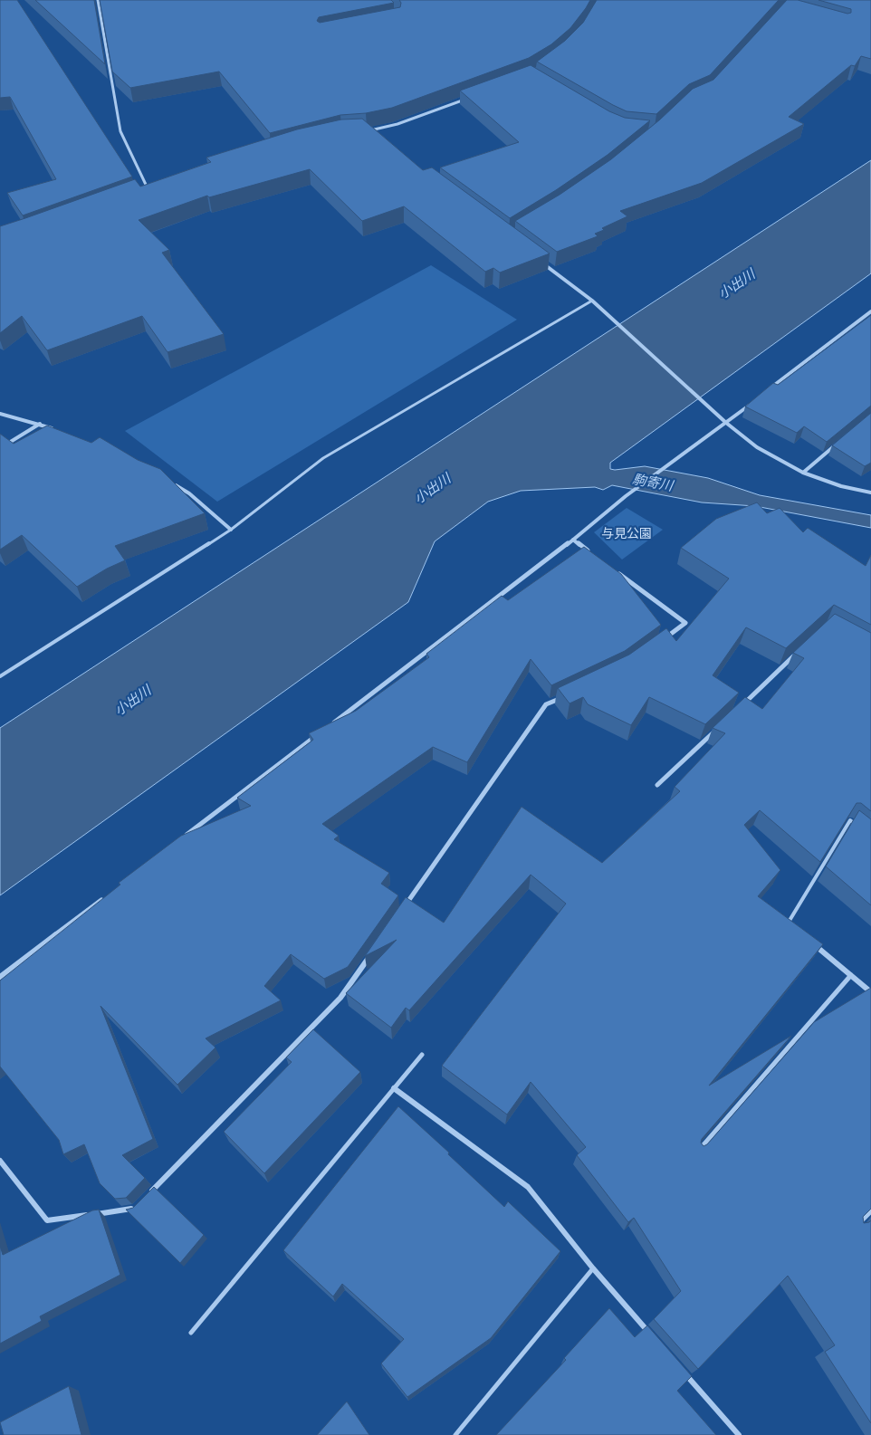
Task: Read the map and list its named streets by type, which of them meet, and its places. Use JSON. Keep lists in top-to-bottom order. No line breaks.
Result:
{"water":["小出川","駒寄川"],"parks":["与見公園"]}
